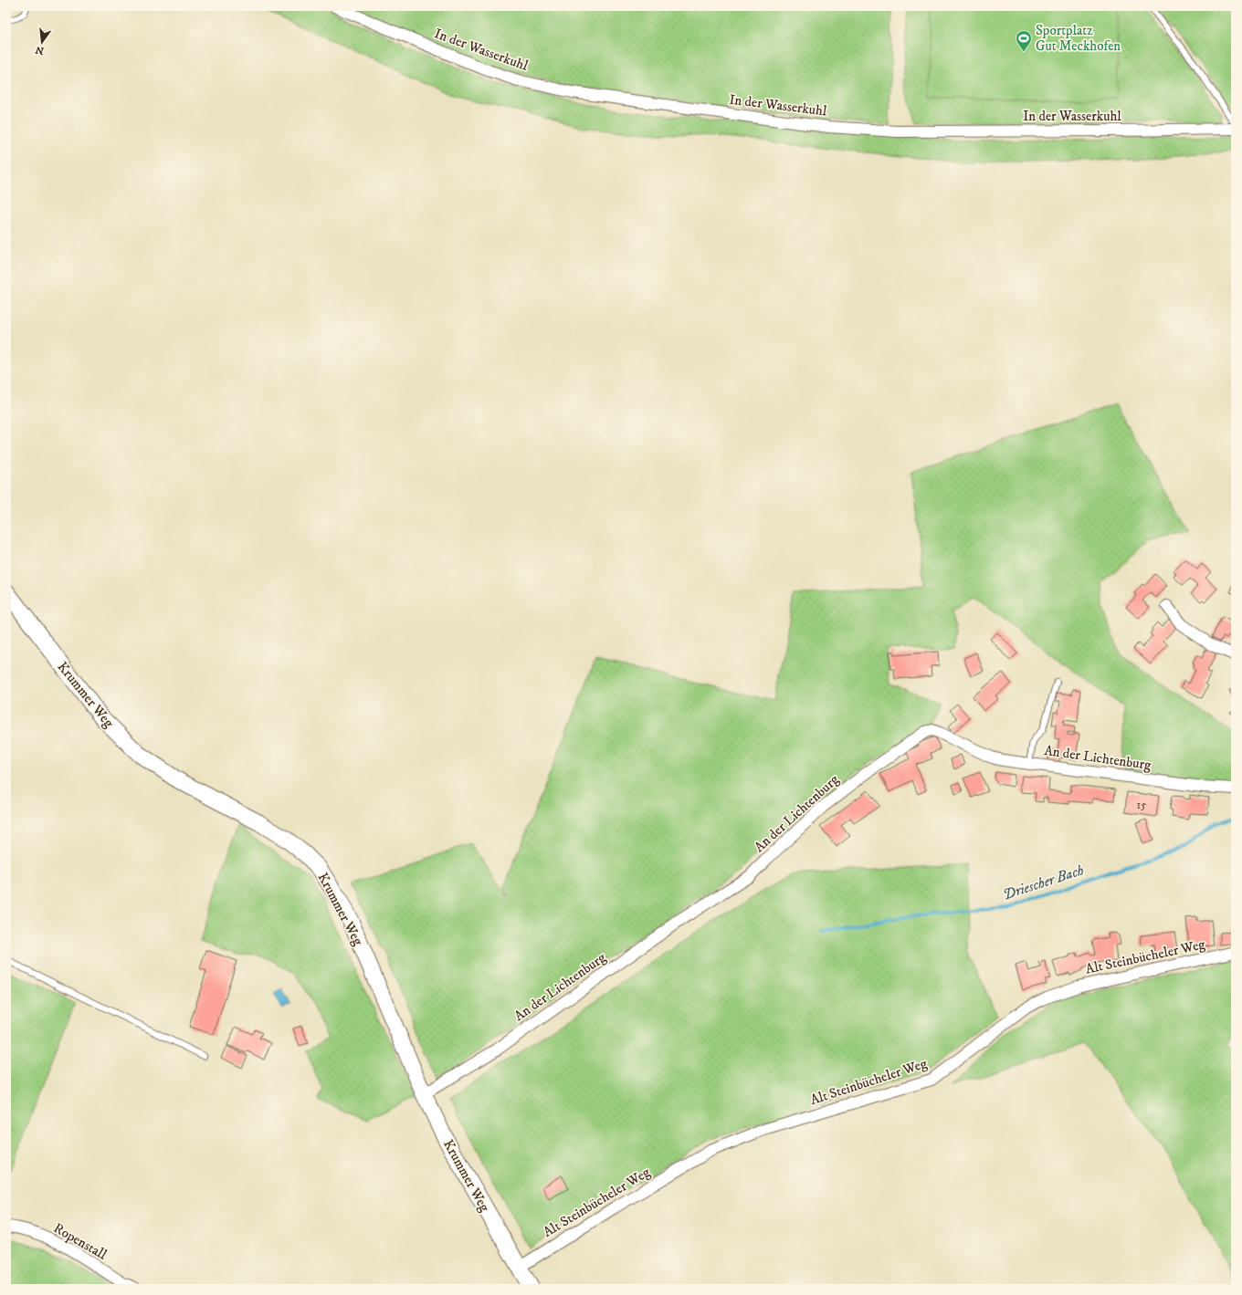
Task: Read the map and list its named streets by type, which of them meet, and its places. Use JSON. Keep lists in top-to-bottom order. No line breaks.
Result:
{"streets":{"main road":["Krummer Weg"],"street":["In der Wasserkuhl","An der Lichtenburg","Alt Steinbücheler Weg","Ropenstall"]},"crossings":[["Krummer Weg","An der Lichtenburg"],["Krummer Weg","Alt Steinbücheler Weg"]],"water":["Driescher Bach"],"places":{"sports":["Sportplatz Gut Meckhofen"]},"house_numbers":["15"],"north":"bottom"}
